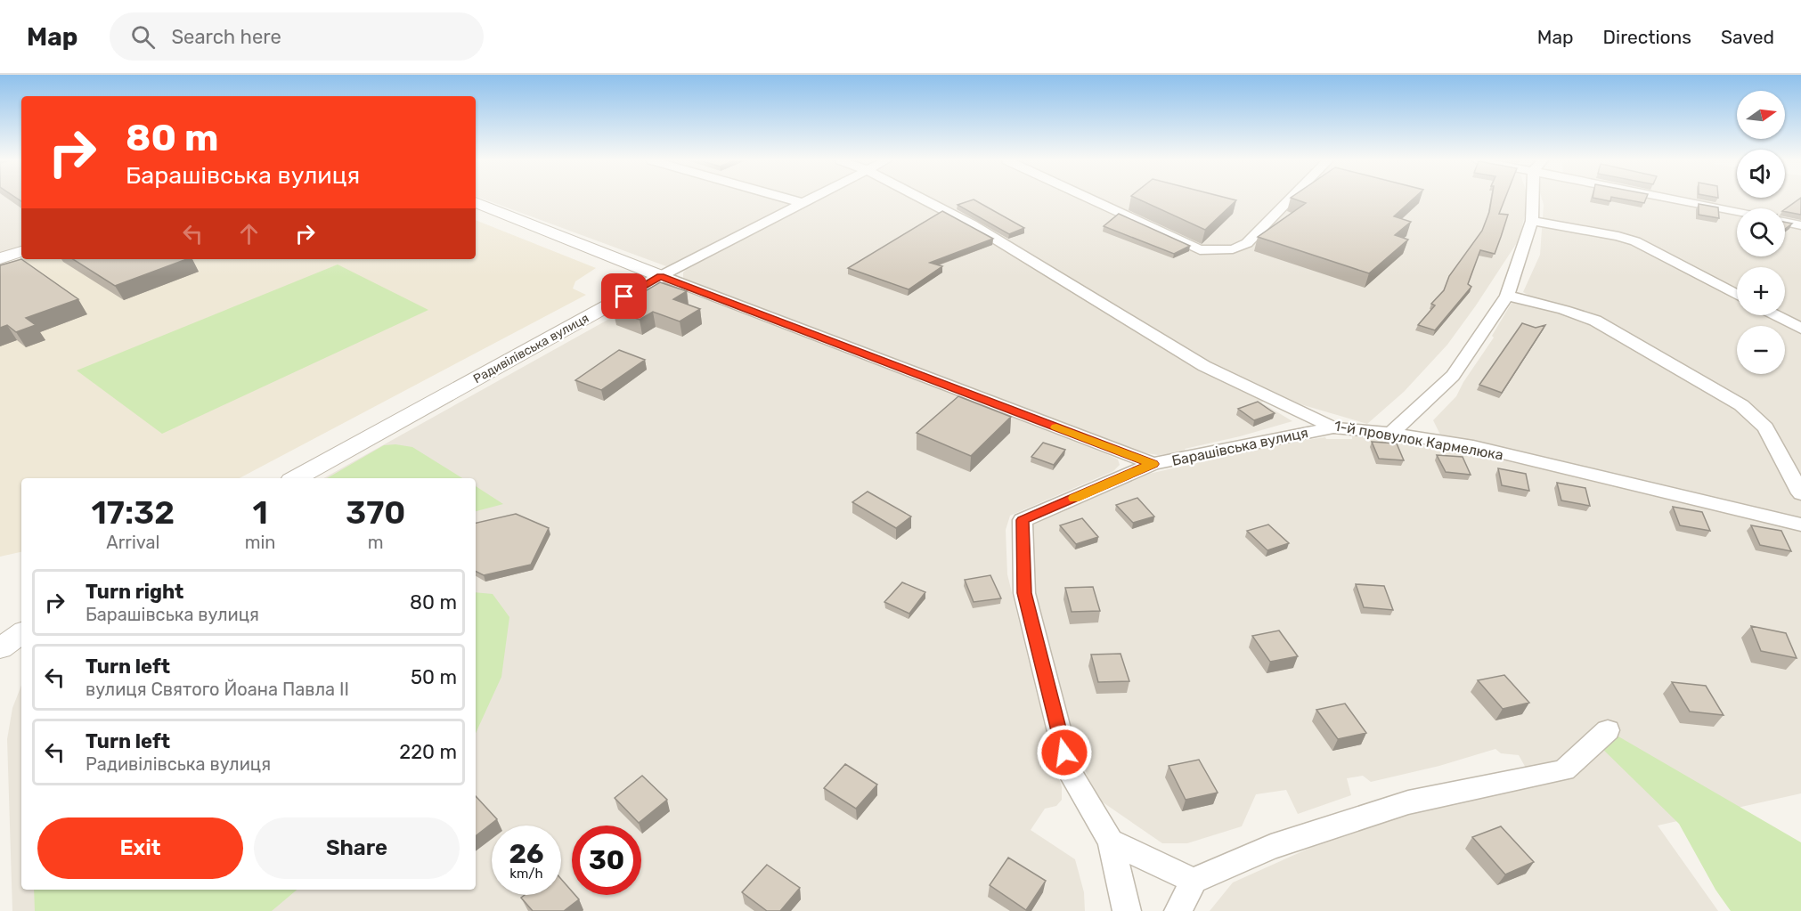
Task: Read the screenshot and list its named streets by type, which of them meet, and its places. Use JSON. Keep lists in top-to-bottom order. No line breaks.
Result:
{"streets":{"street":["Радивілівська вулиця","1-й провулок Кармелюка","Барашівська вулиця"]},"crossings":[["1-й провулок Кармелюка","Барашівська вулиця"]],"north":"right","page":{"header":"Map","search":"Search here","nav":["Map","Directions","Saved"],"map_buttons":["+","−"],"turn":["80 m","Барашівська вулиця"],"eta":["17:32","Arrival","1","min","370","m"],"list":[{"name":"Turn right","note":"Барашівська вулиця","value":"80 m"},{"name":"Turn left","note":"вулиця Святого Йоана Павла II","value":"50 m"},{"name":"Turn left","note":"Радивілівська вулиця","value":"220 m"}],"buttons":["Exit","Share"],"speed":"26 km/h","limit":"30"}}
